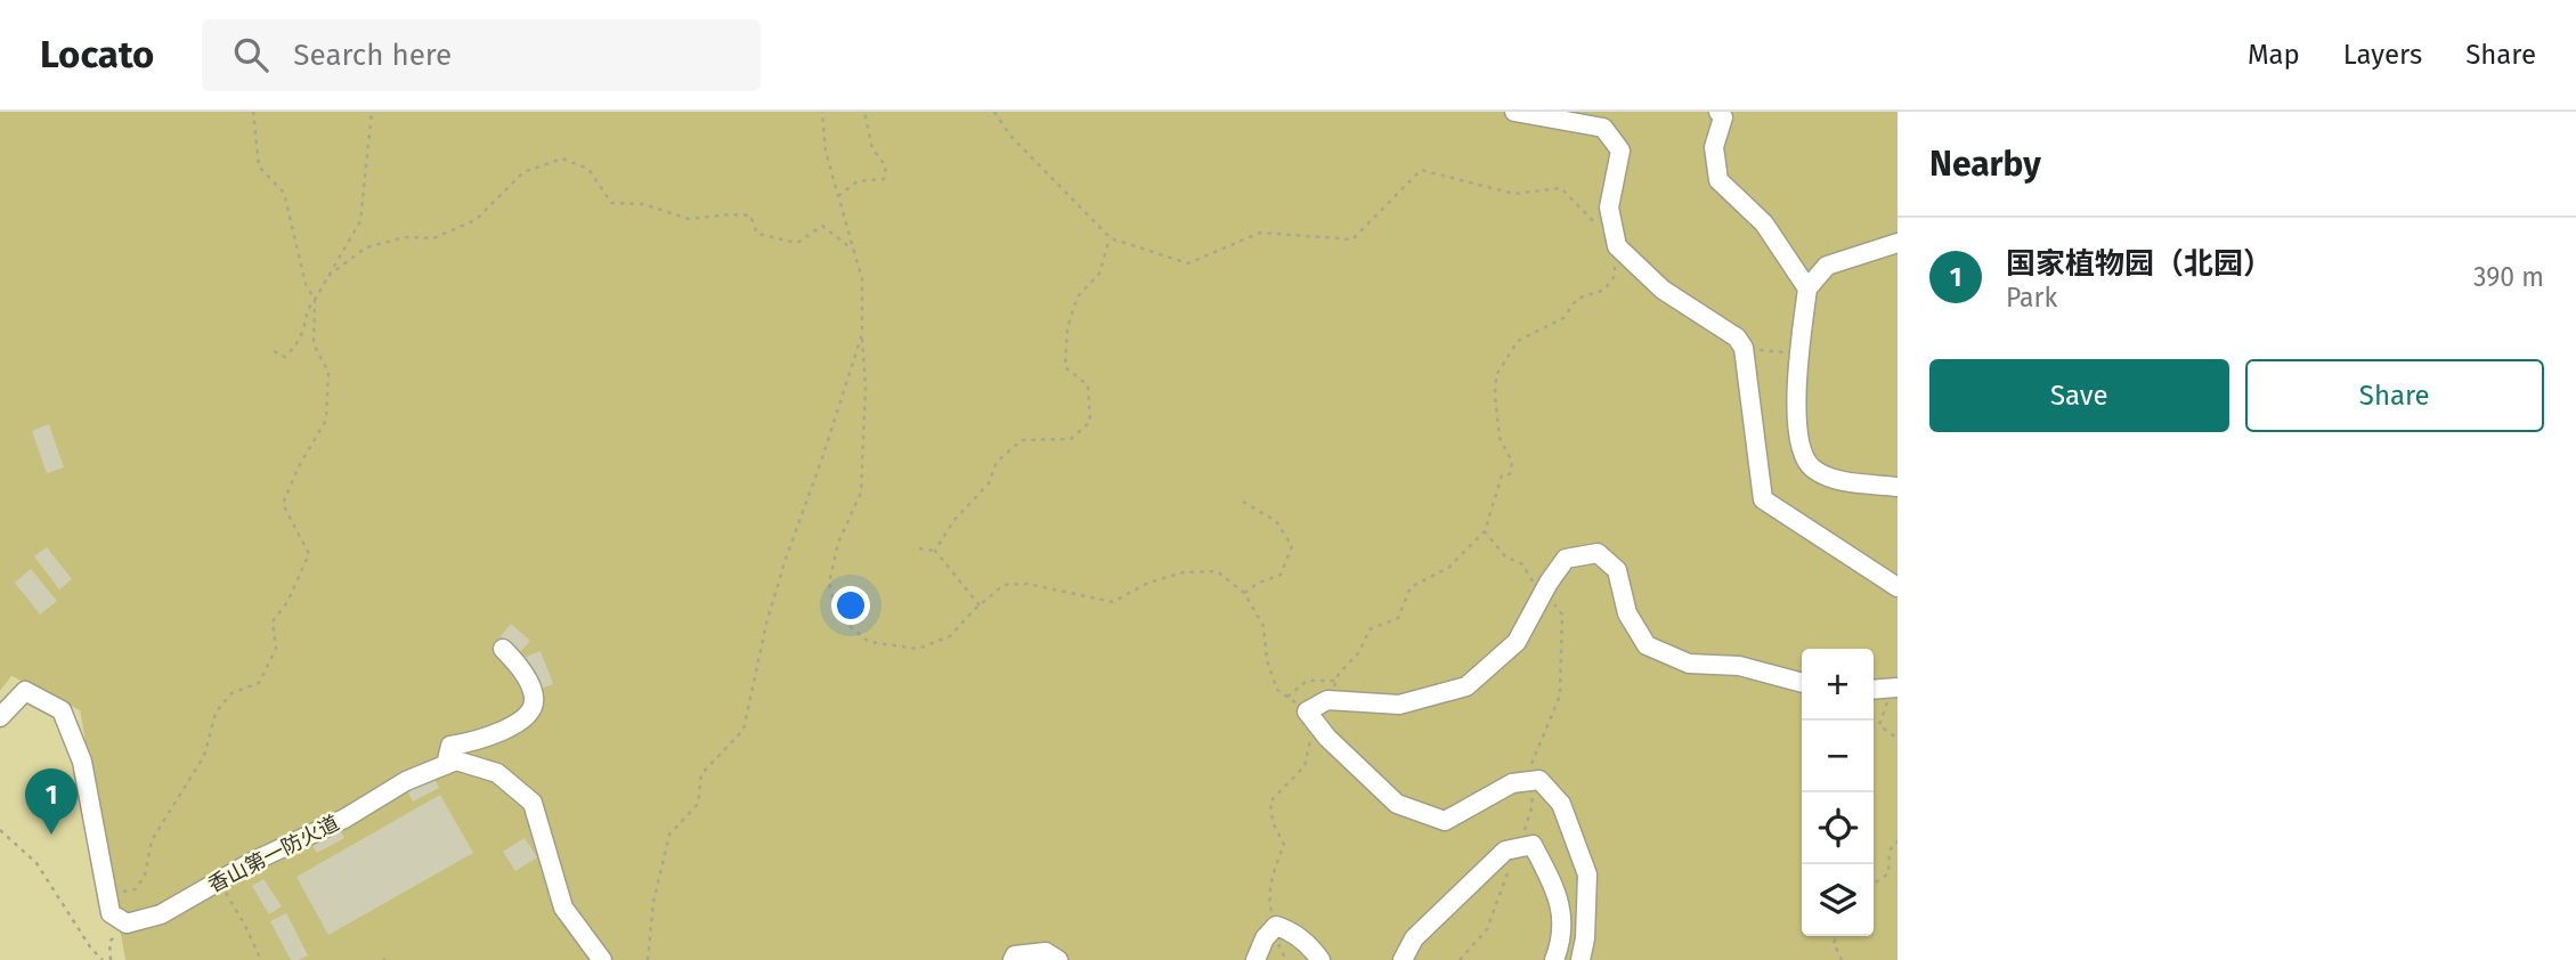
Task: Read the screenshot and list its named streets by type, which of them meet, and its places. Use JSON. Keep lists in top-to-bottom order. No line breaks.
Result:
{"streets":{"street":["香山第一防火道"]},"page":{"header":"Locato","search":"Search here","nav":["Map","Layers","Share"],"heading":"Nearby","list":[{"mark":"1","name":"国家植物园（北园）","note":"Park","value":"390 m"}],"buttons":["Save","Share"],"map_buttons":["+","−"],"pins":"1"}}
